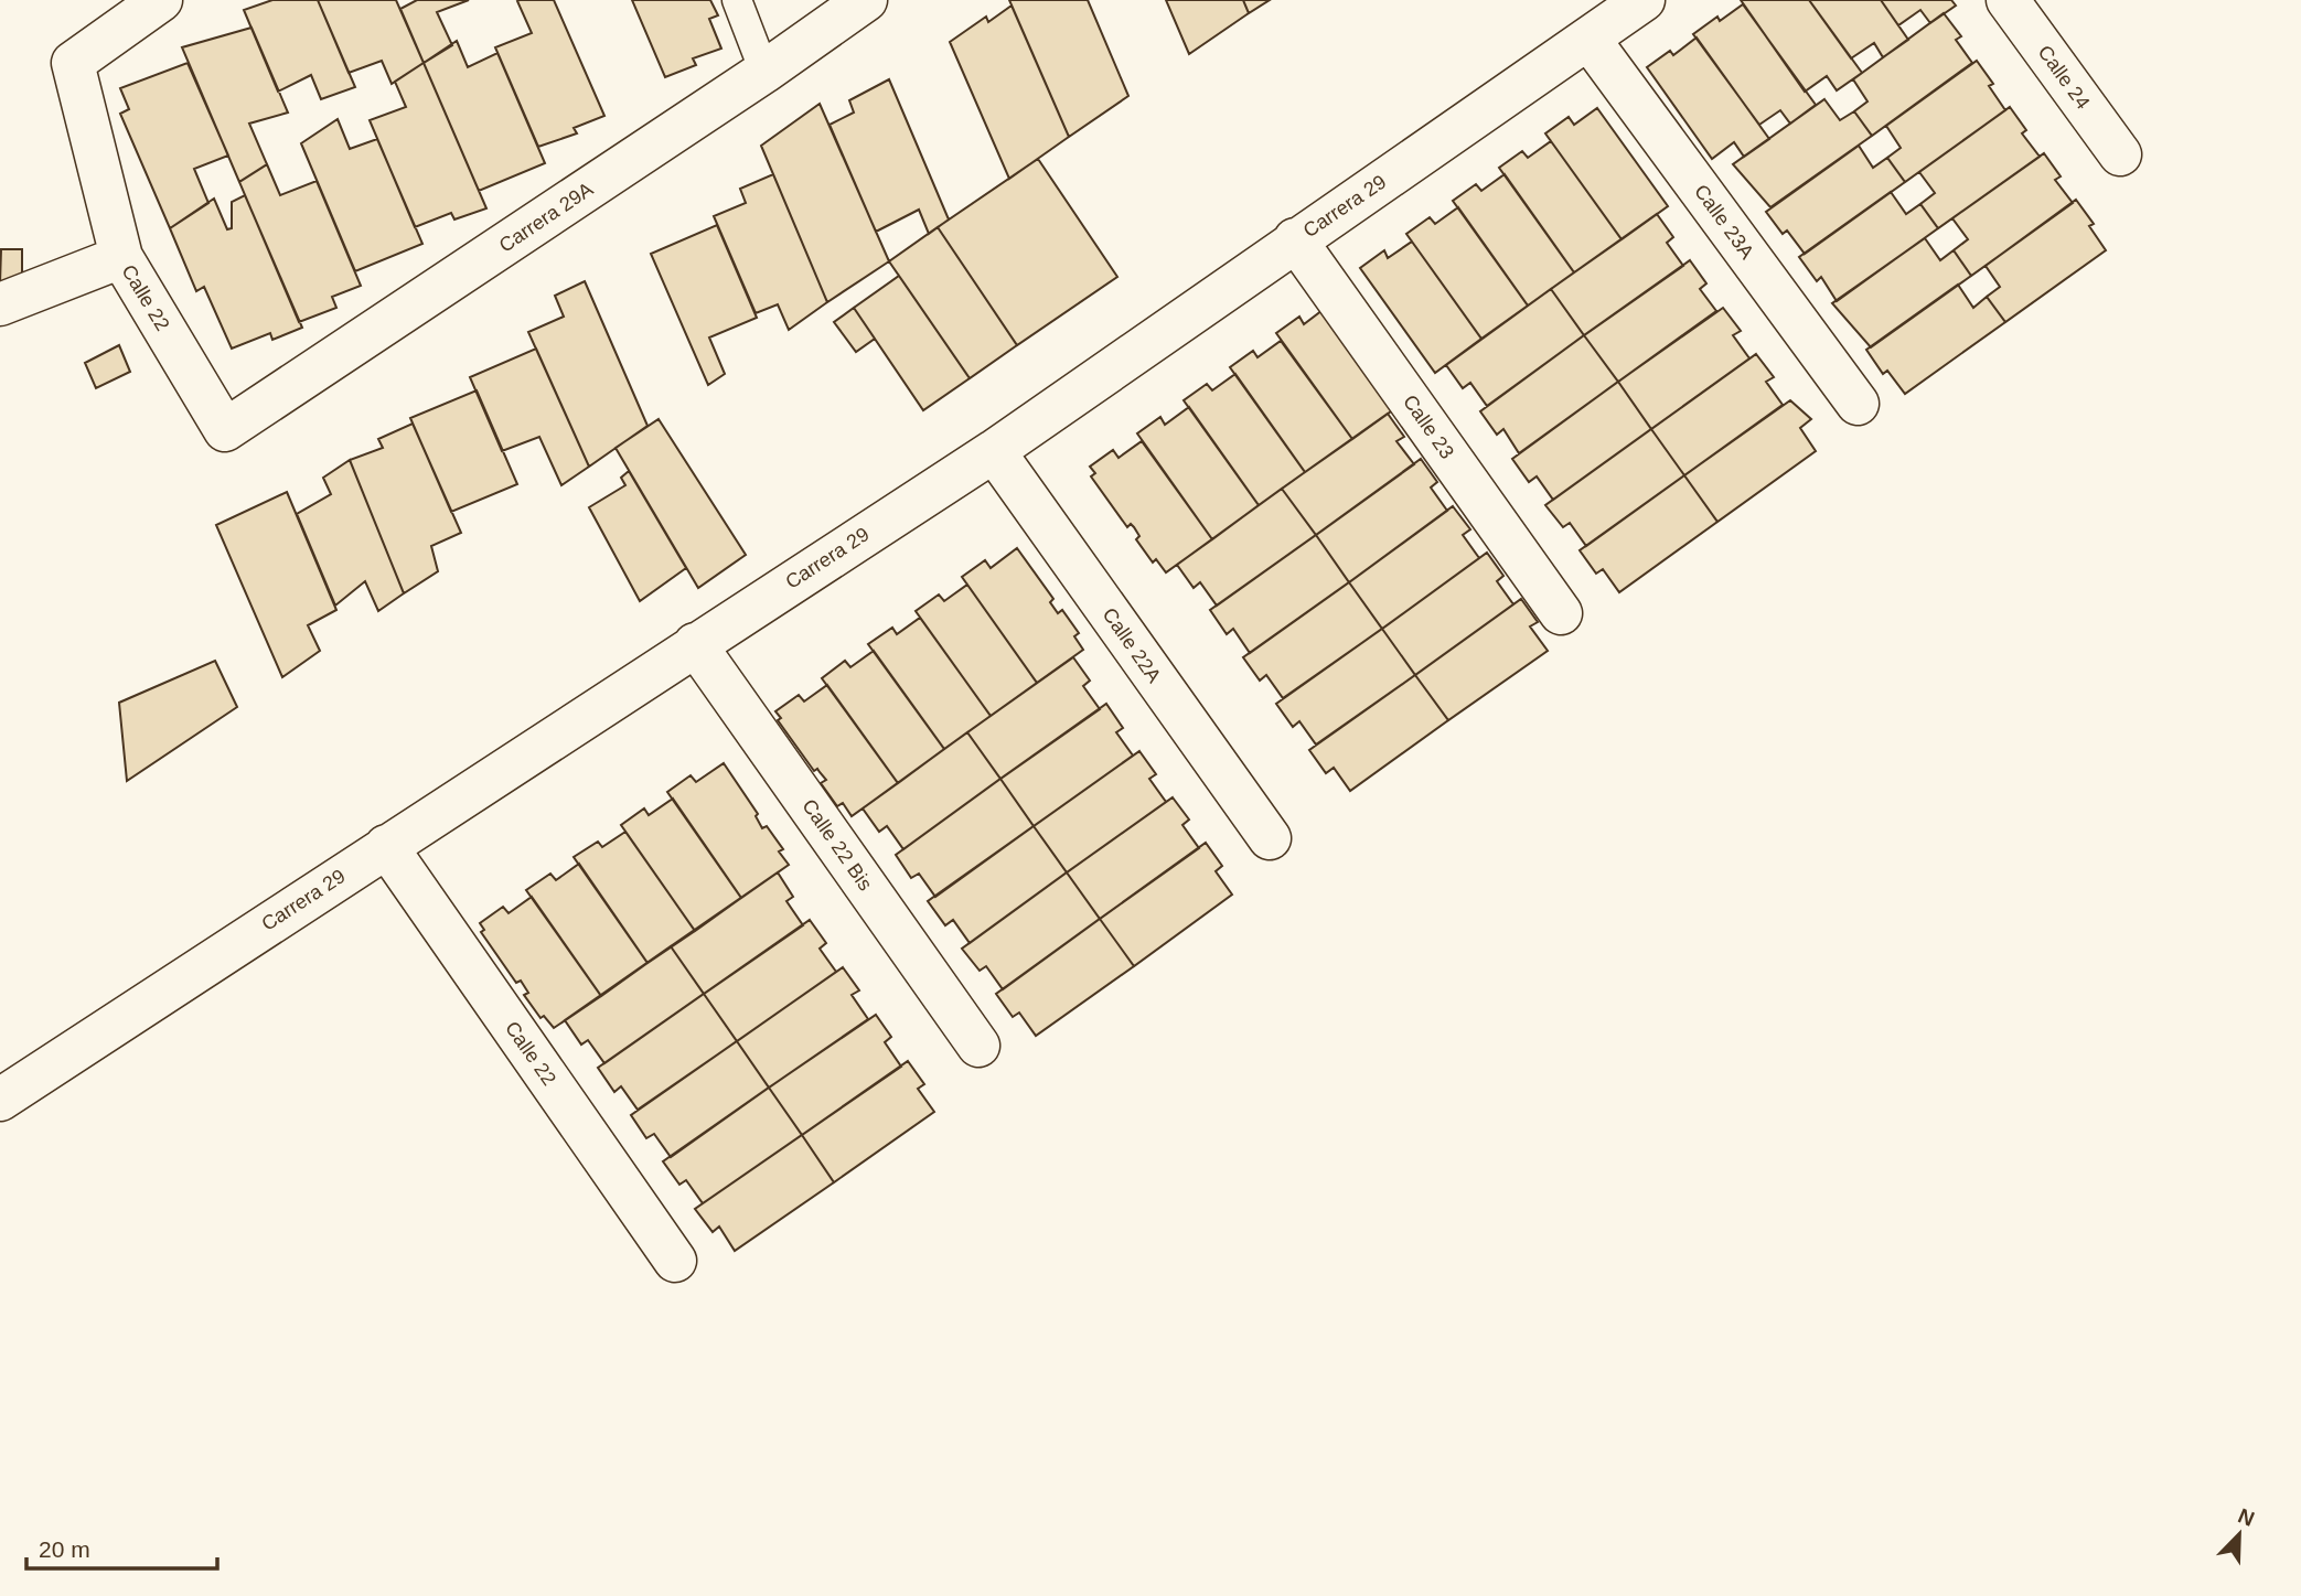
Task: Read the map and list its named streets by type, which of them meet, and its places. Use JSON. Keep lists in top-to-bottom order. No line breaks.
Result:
{"streets":{"street":["Calle 24","Carrera 29","Carrera 29A","Calle 23A","Calle 22","Calle 23","Calle 22A","Calle 22 Bis"]},"crossings":[["Carrera 29","Calle 23A"],["Carrera 29","Calle 22"],["Carrera 29","Calle 23"],["Carrera 29","Calle 22A"],["Carrera 29","Calle 22 Bis"],["Carrera 29A","Calle 22"]],"scale_bar":"20 m","north":"top right"}
